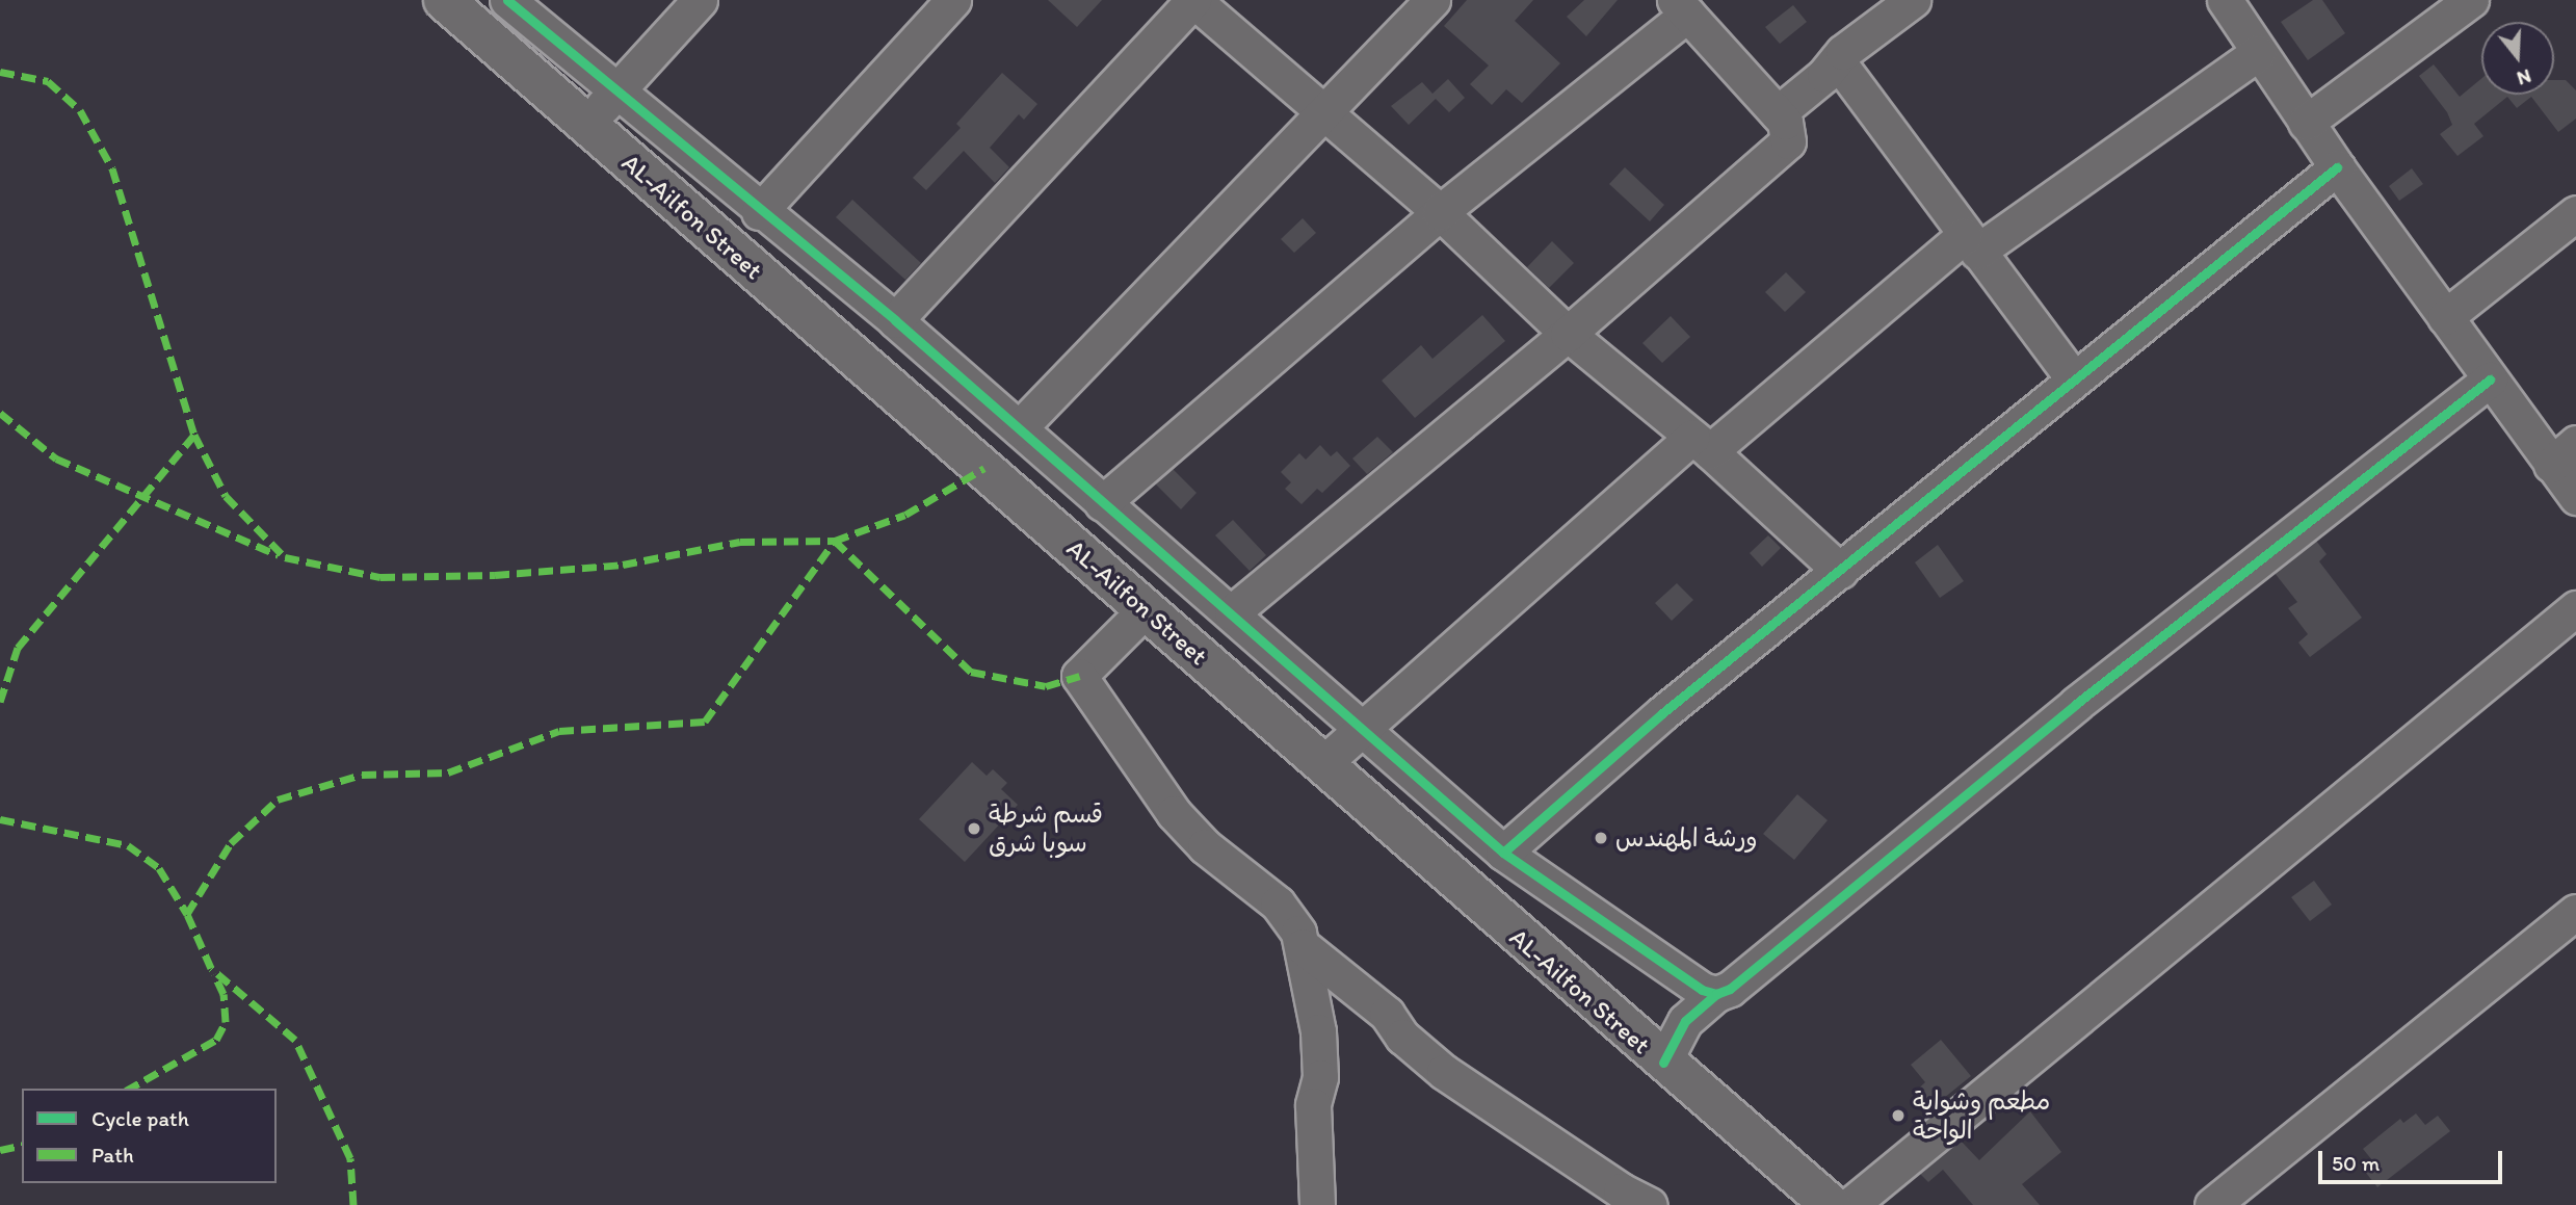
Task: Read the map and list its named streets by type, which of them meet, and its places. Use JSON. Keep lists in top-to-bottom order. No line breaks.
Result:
{"streets":{"highway":["AL-Ailfon Street"]},"places":["قسم شرطة سوبا شرق","ورشة المهندس","مطعم وشواية الواحة"],"legend":["Cycle path","Path"],"scale_bar":"50 m","north":"bottom"}
